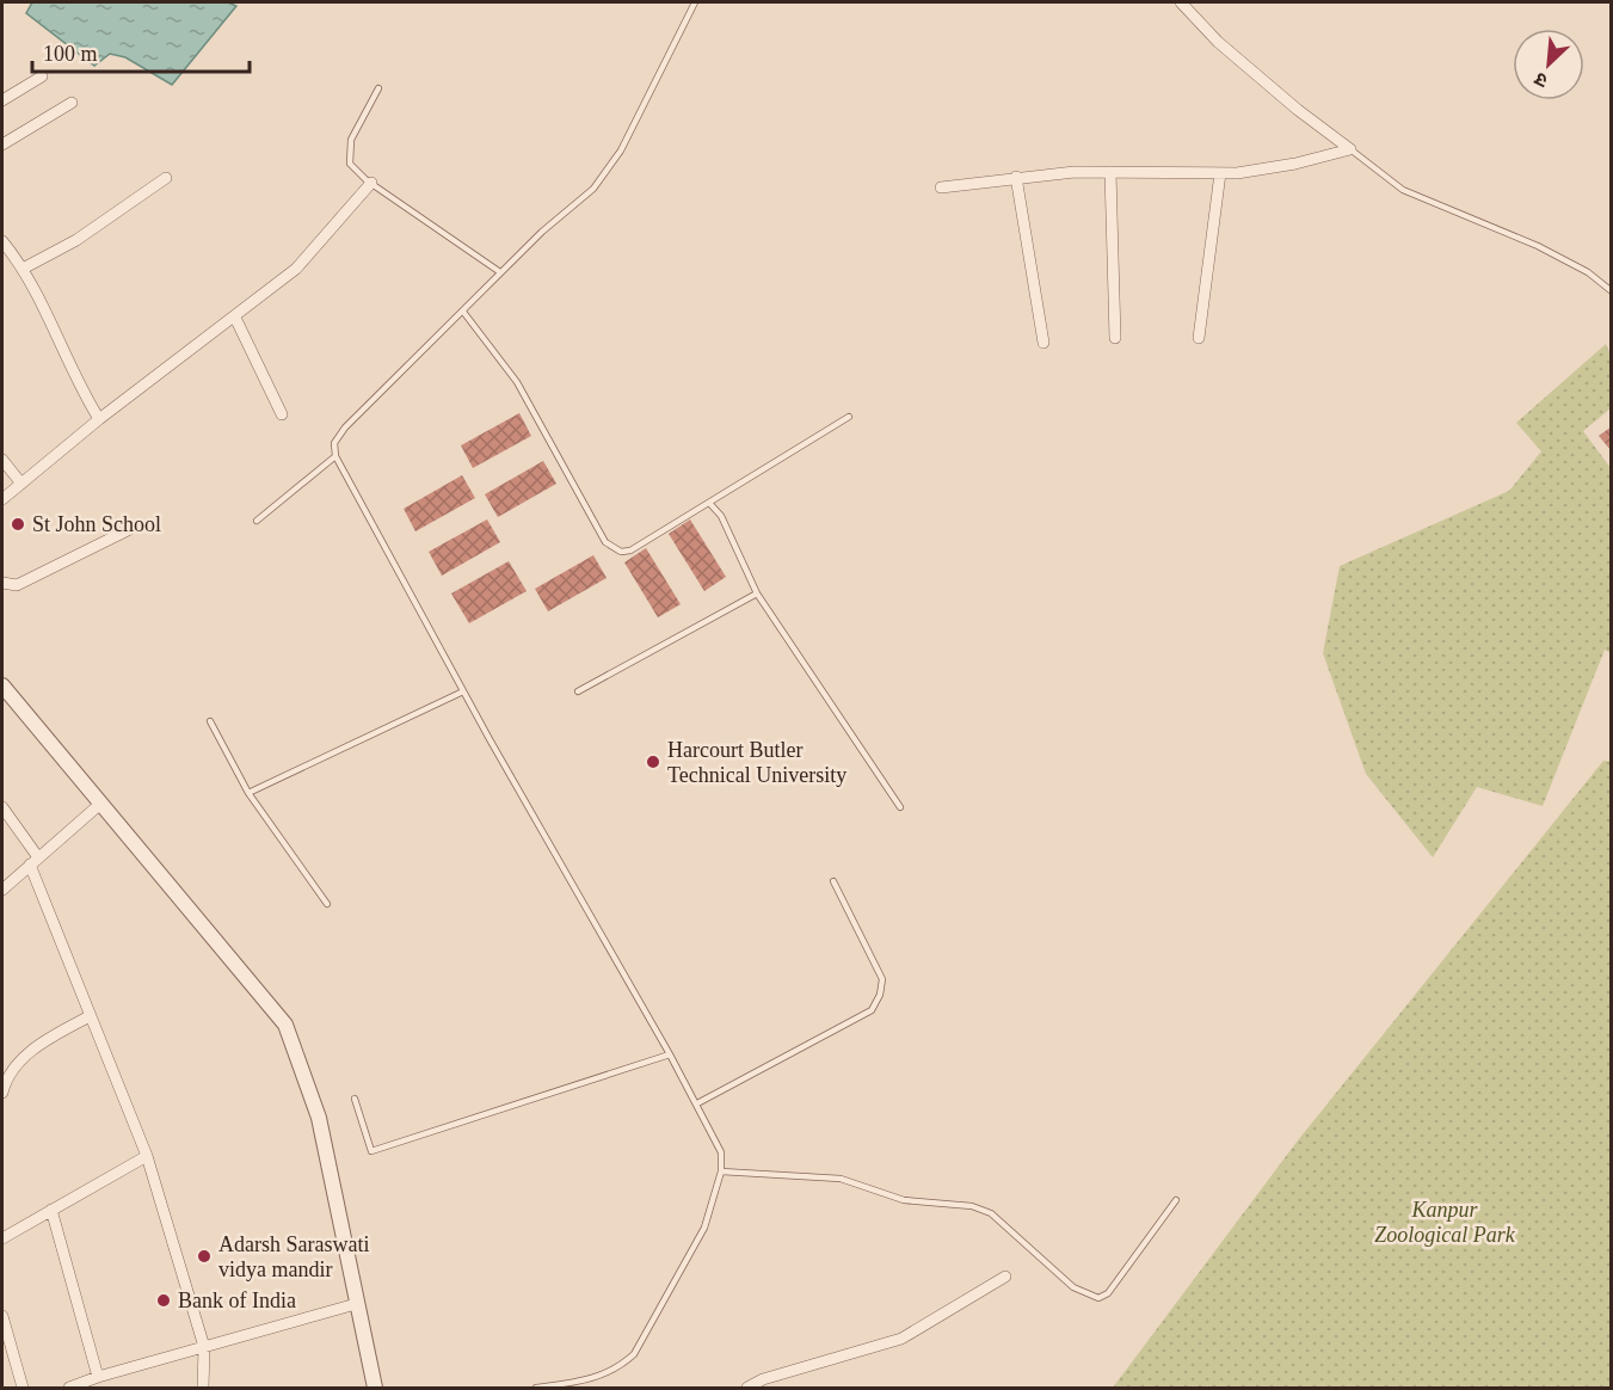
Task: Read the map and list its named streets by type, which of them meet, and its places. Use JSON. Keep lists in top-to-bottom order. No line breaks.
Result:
{"parks":["Kanpur Zoological Park"],"places":["St John School","Harcourt Butler Technical University","Adarsh Saraswati vidya mandir","Bank of India"],"scale_bar":"100 m","north":"bottom left"}
